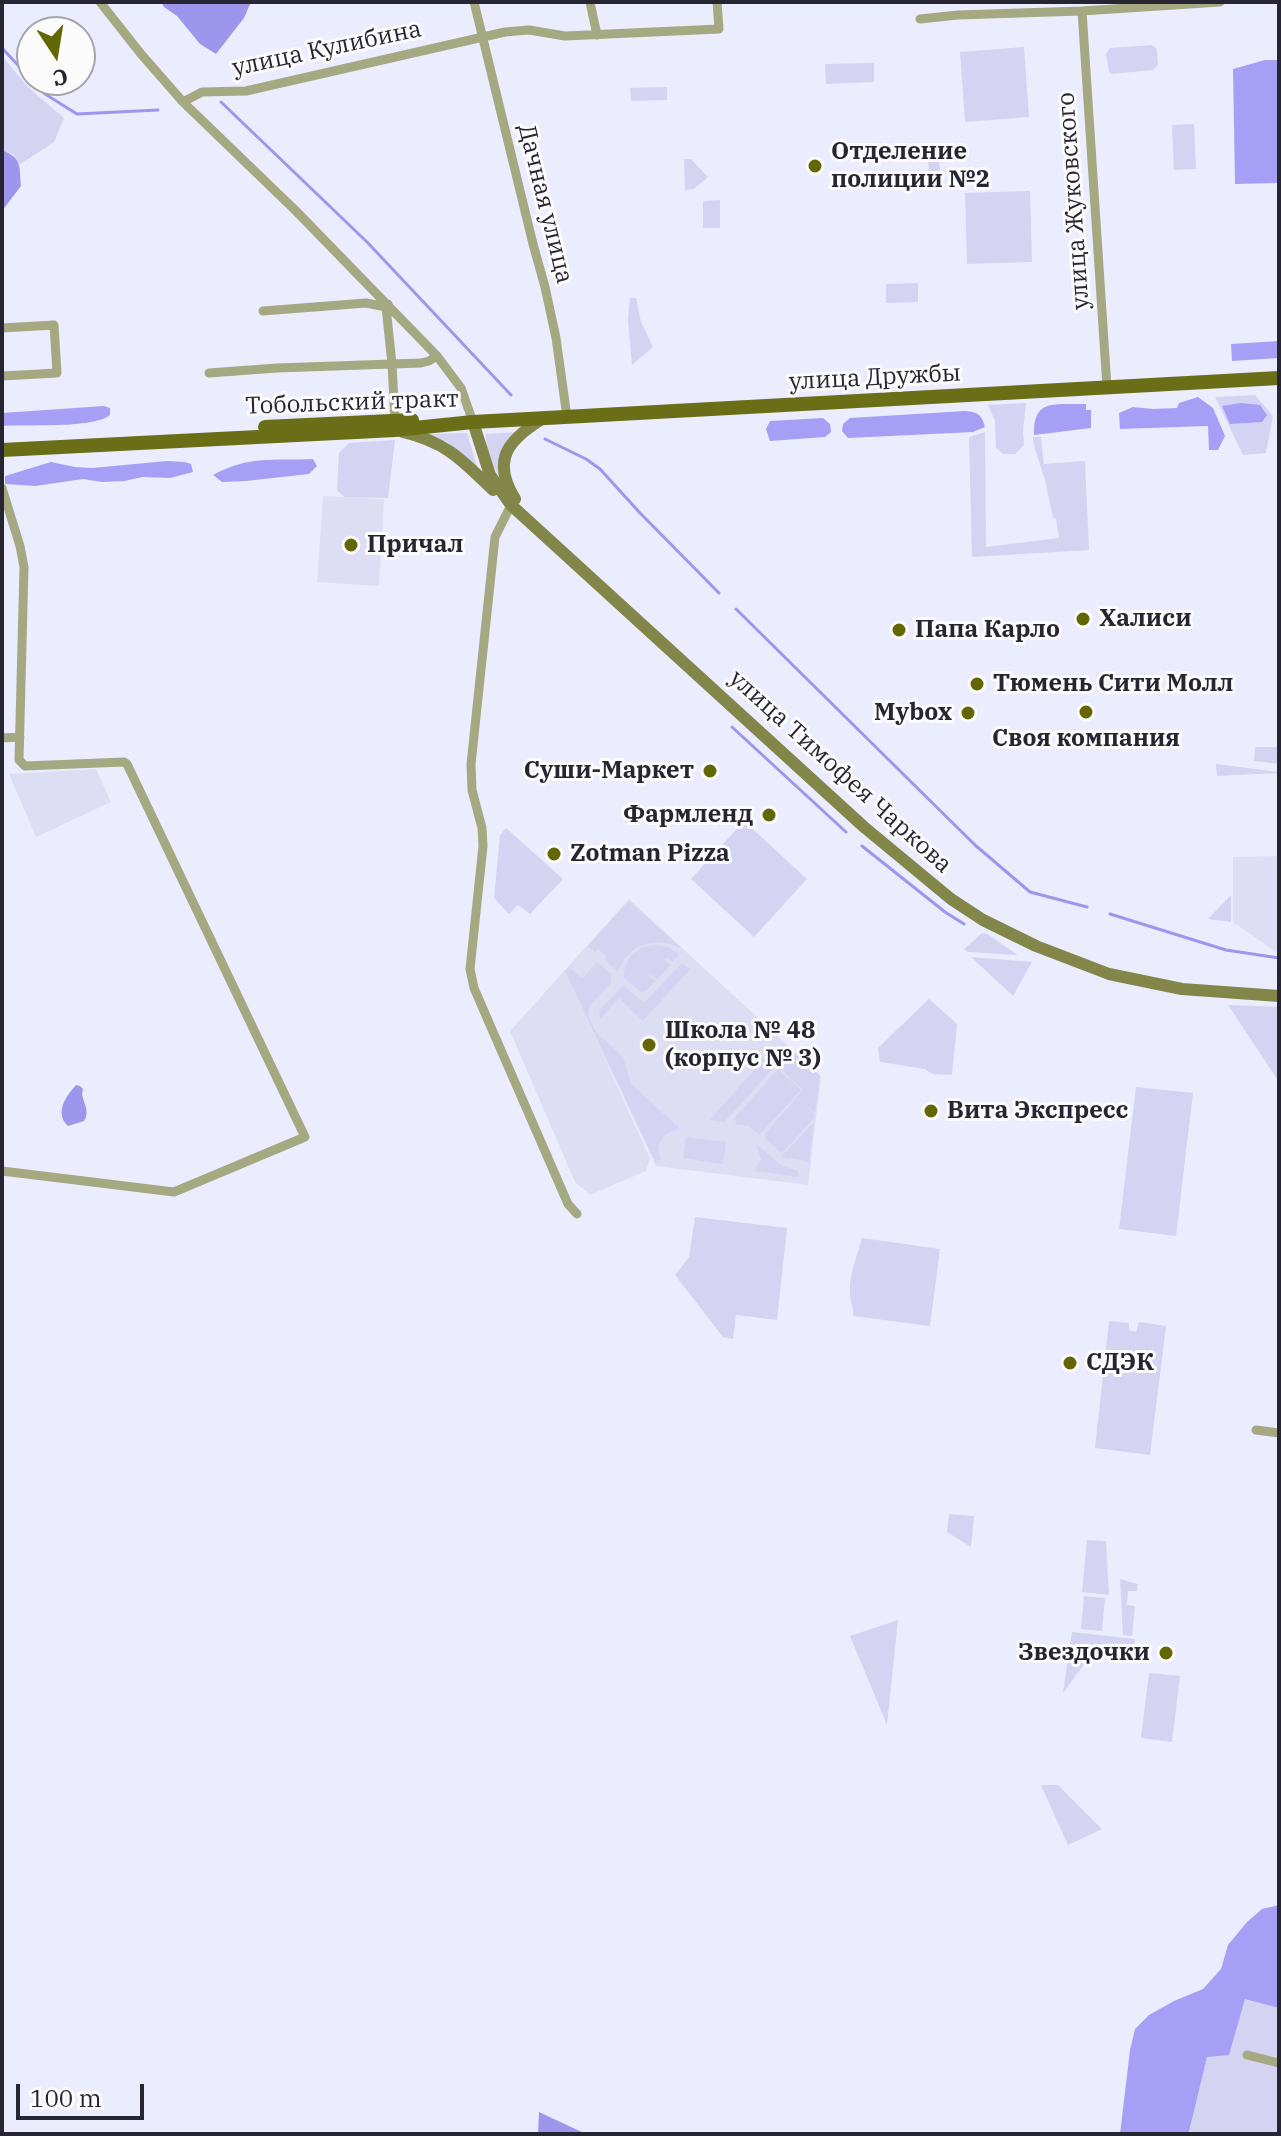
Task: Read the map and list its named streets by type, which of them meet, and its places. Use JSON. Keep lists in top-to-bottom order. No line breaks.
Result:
{"streets":{"main road":["улица Дружбы","Тобольский тракт","улица Тимофея Чаркова"],"street":["улица Кулибина","улица Жуковского","Дачная улица"]},"crossings":[["улица Кулибина","Дачная улица"],["улица Жуковского","улица Дружбы"],["Дачная улица","улица Дружбы"],["улица Дружбы","Тобольский тракт"],["улица Дружбы","улица Тимофея Чаркова"],["Тобольский тракт","улица Тимофея Чаркова"]],"places":["Отделение полиции №2","Причал","Халиси","Папа Карло","Тюмень Сити Молл","Своя компания","Mybox","Суши-Маркет","Фармленд","Zotman Pizza","Школа № 48 (корпус № 3)","Вита Экспресс","СДЭК","Звездочки"],"scale_bar":"100 m","north":"bottom"}
